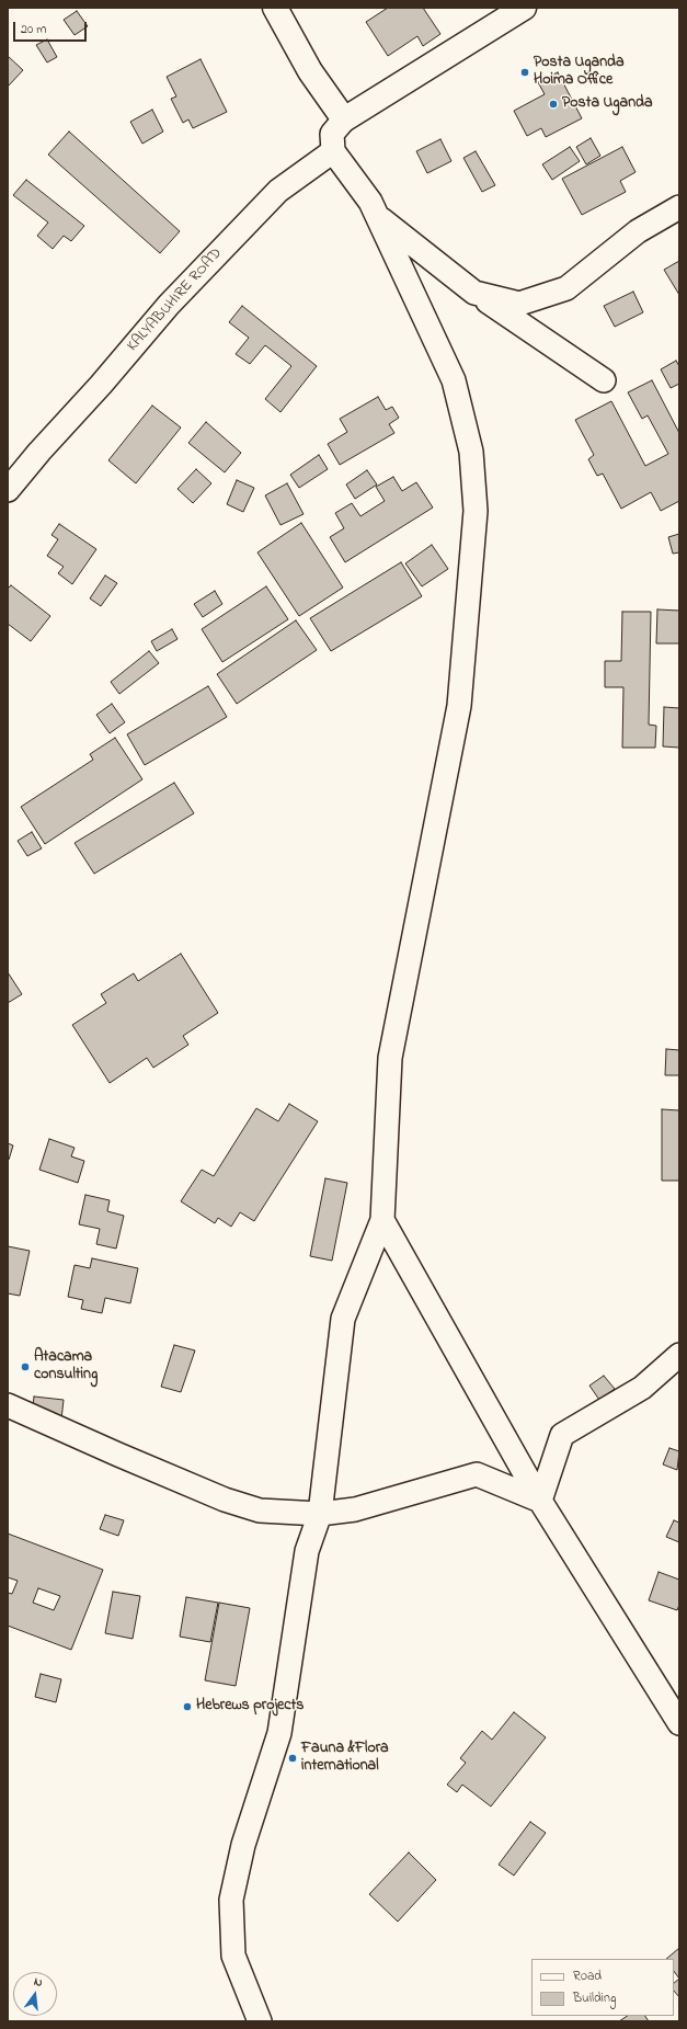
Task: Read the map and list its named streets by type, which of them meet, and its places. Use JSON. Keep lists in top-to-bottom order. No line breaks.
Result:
{"streets":{"street":["KALYABUHIRE ROAD"]},"places":["Posta Uganda Hoima Office","Posta Uganda","Atacama consulting","Hebrews projects","Fauna &Flora international"],"legend":["Road","Building"],"scale_bar":"20 m","north":"top"}
